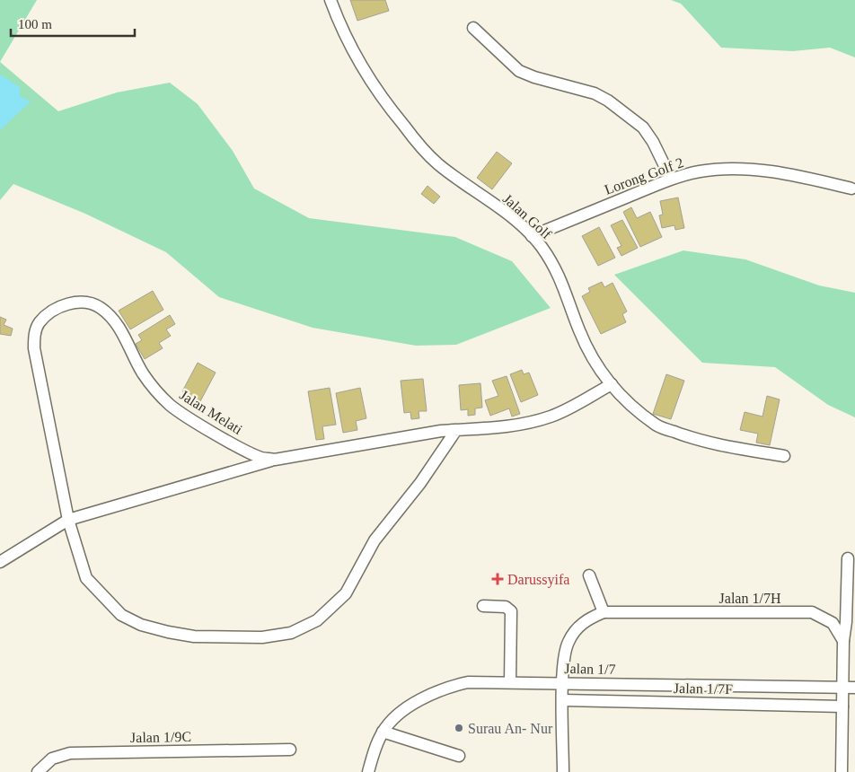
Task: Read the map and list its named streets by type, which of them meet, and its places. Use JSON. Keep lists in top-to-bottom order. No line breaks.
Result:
{"streets":{"street":["Lorong Golf 2","Jalan Golf","Jalan Melati","Jalan 1/7H","Jalan 1/7","Jalan 1/7F","Jalan 1/9C"]},"crossings":[["Lorong Golf 2","Jalan Golf"],["Jalan Golf","Jalan Melati"],["Jalan 1/7H","Jalan 1/7"],["Jalan 1/7H","Jalan 1/7F"]],"places":{"health":["Darussyifa"],"other":["Surau An- Nur"]},"scale_bar":"100 m"}
